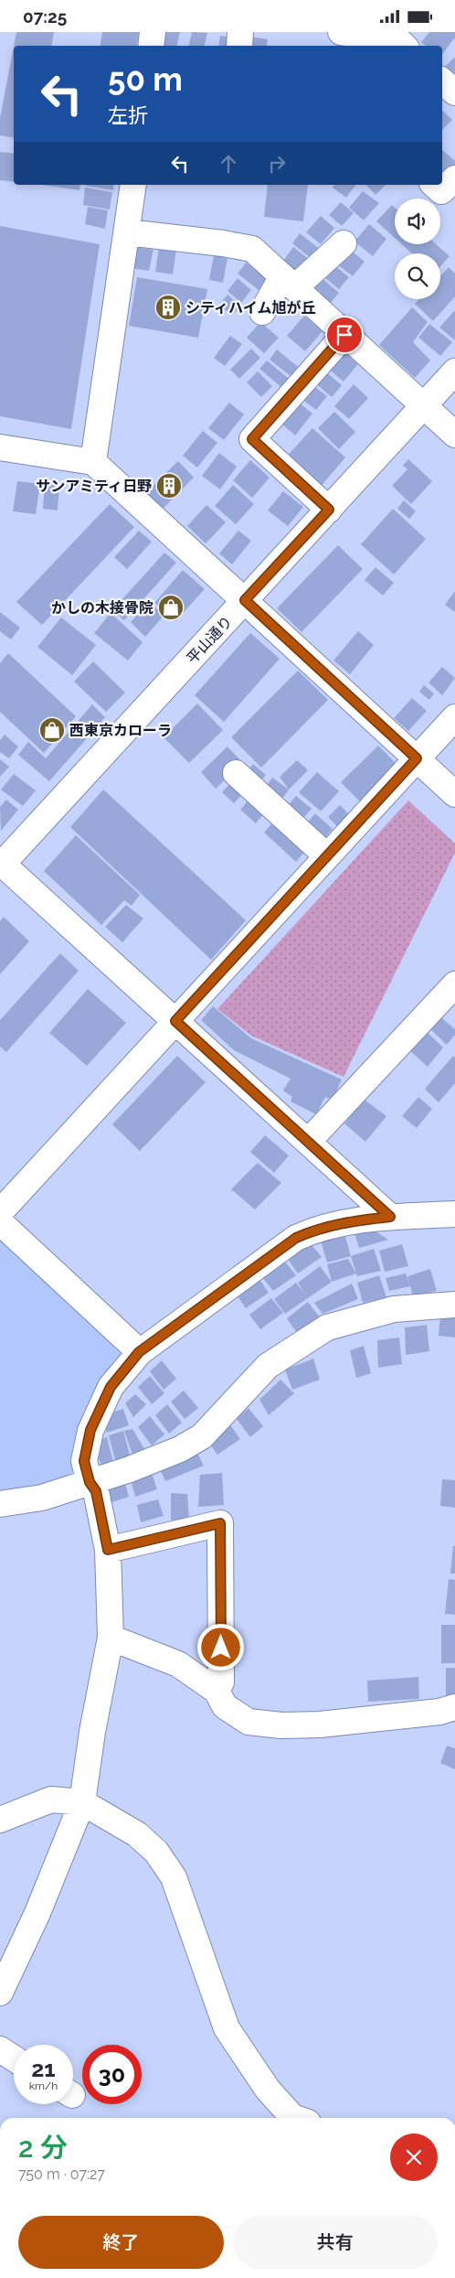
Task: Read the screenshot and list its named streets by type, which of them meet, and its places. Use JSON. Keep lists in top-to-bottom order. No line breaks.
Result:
{"streets":{"street":["平山通り"]},"places":{"building":["シティハイム旭が丘","サンアミティ日野"],"shop":["かしの木接骨院","西東京カローラ"]},"page":{"status":"07:25","turn":["50 m","左折"],"speed":"21 km/h","limit":"30","heading":["2 分","750 m · 07:27"],"buttons":["終了","共有"]}}
